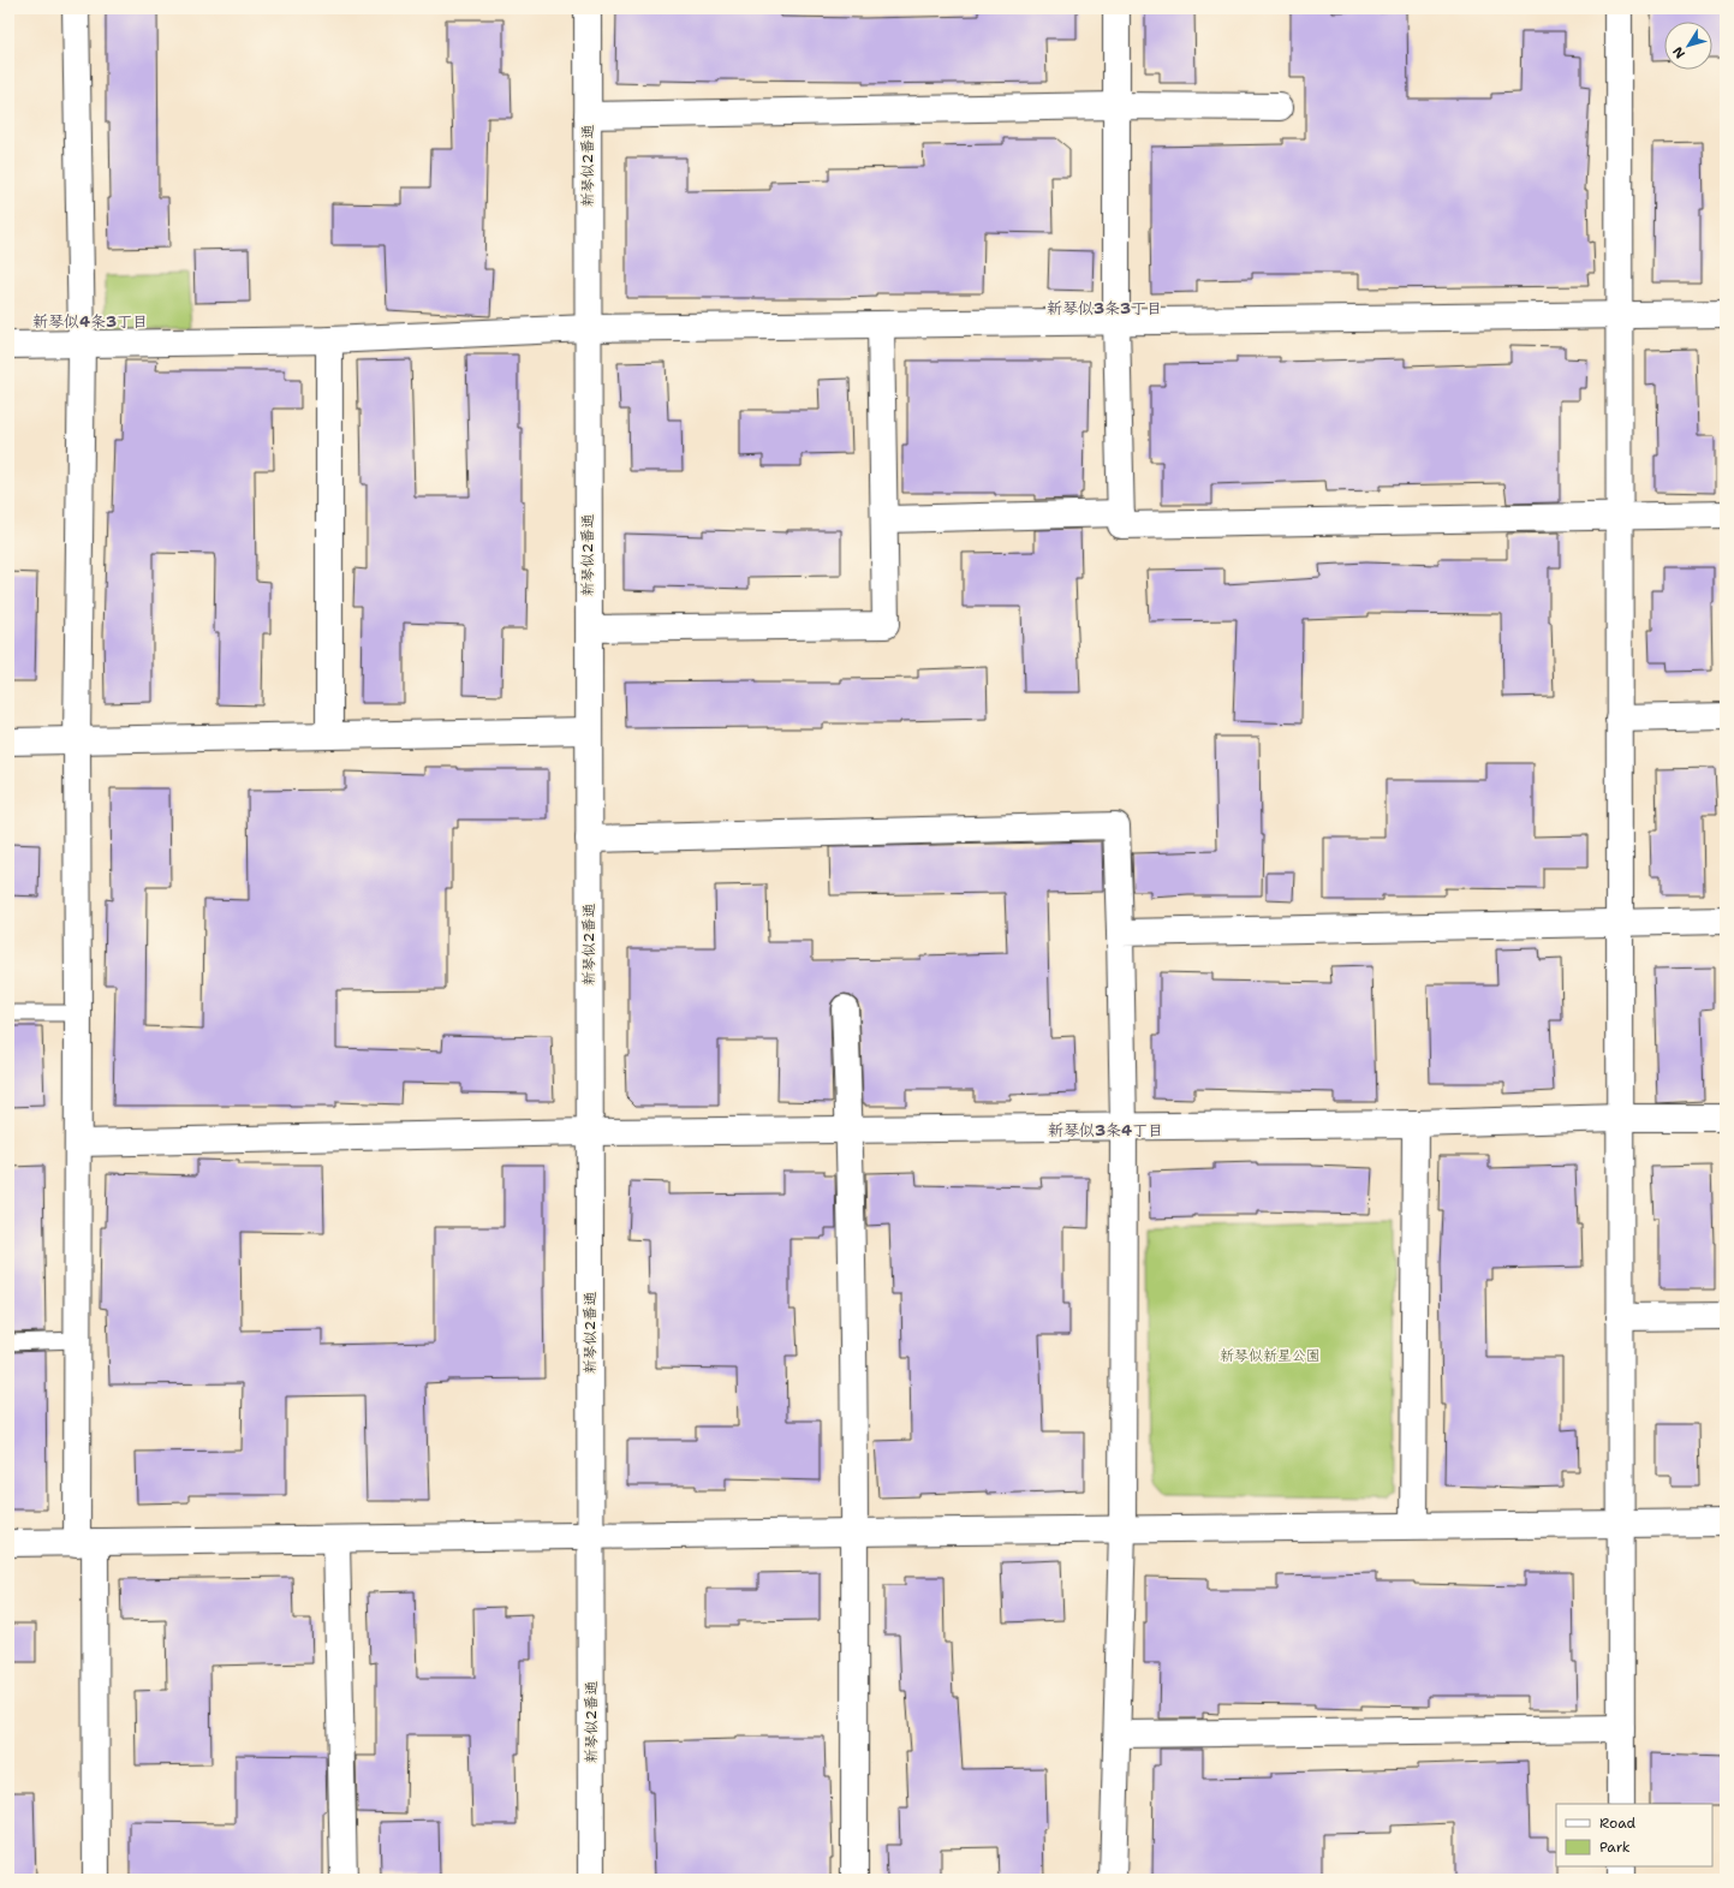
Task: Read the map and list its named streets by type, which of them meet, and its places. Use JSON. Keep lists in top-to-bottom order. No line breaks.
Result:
{"streets":{"street":["新琴似2番通"]},"districts":["新琴似3条3丁目","新琴似4条3丁目","新琴似3条4丁目"],"parks":["新琴似新星公園"],"legend":["Road","Park"],"north":"bottom left"}
